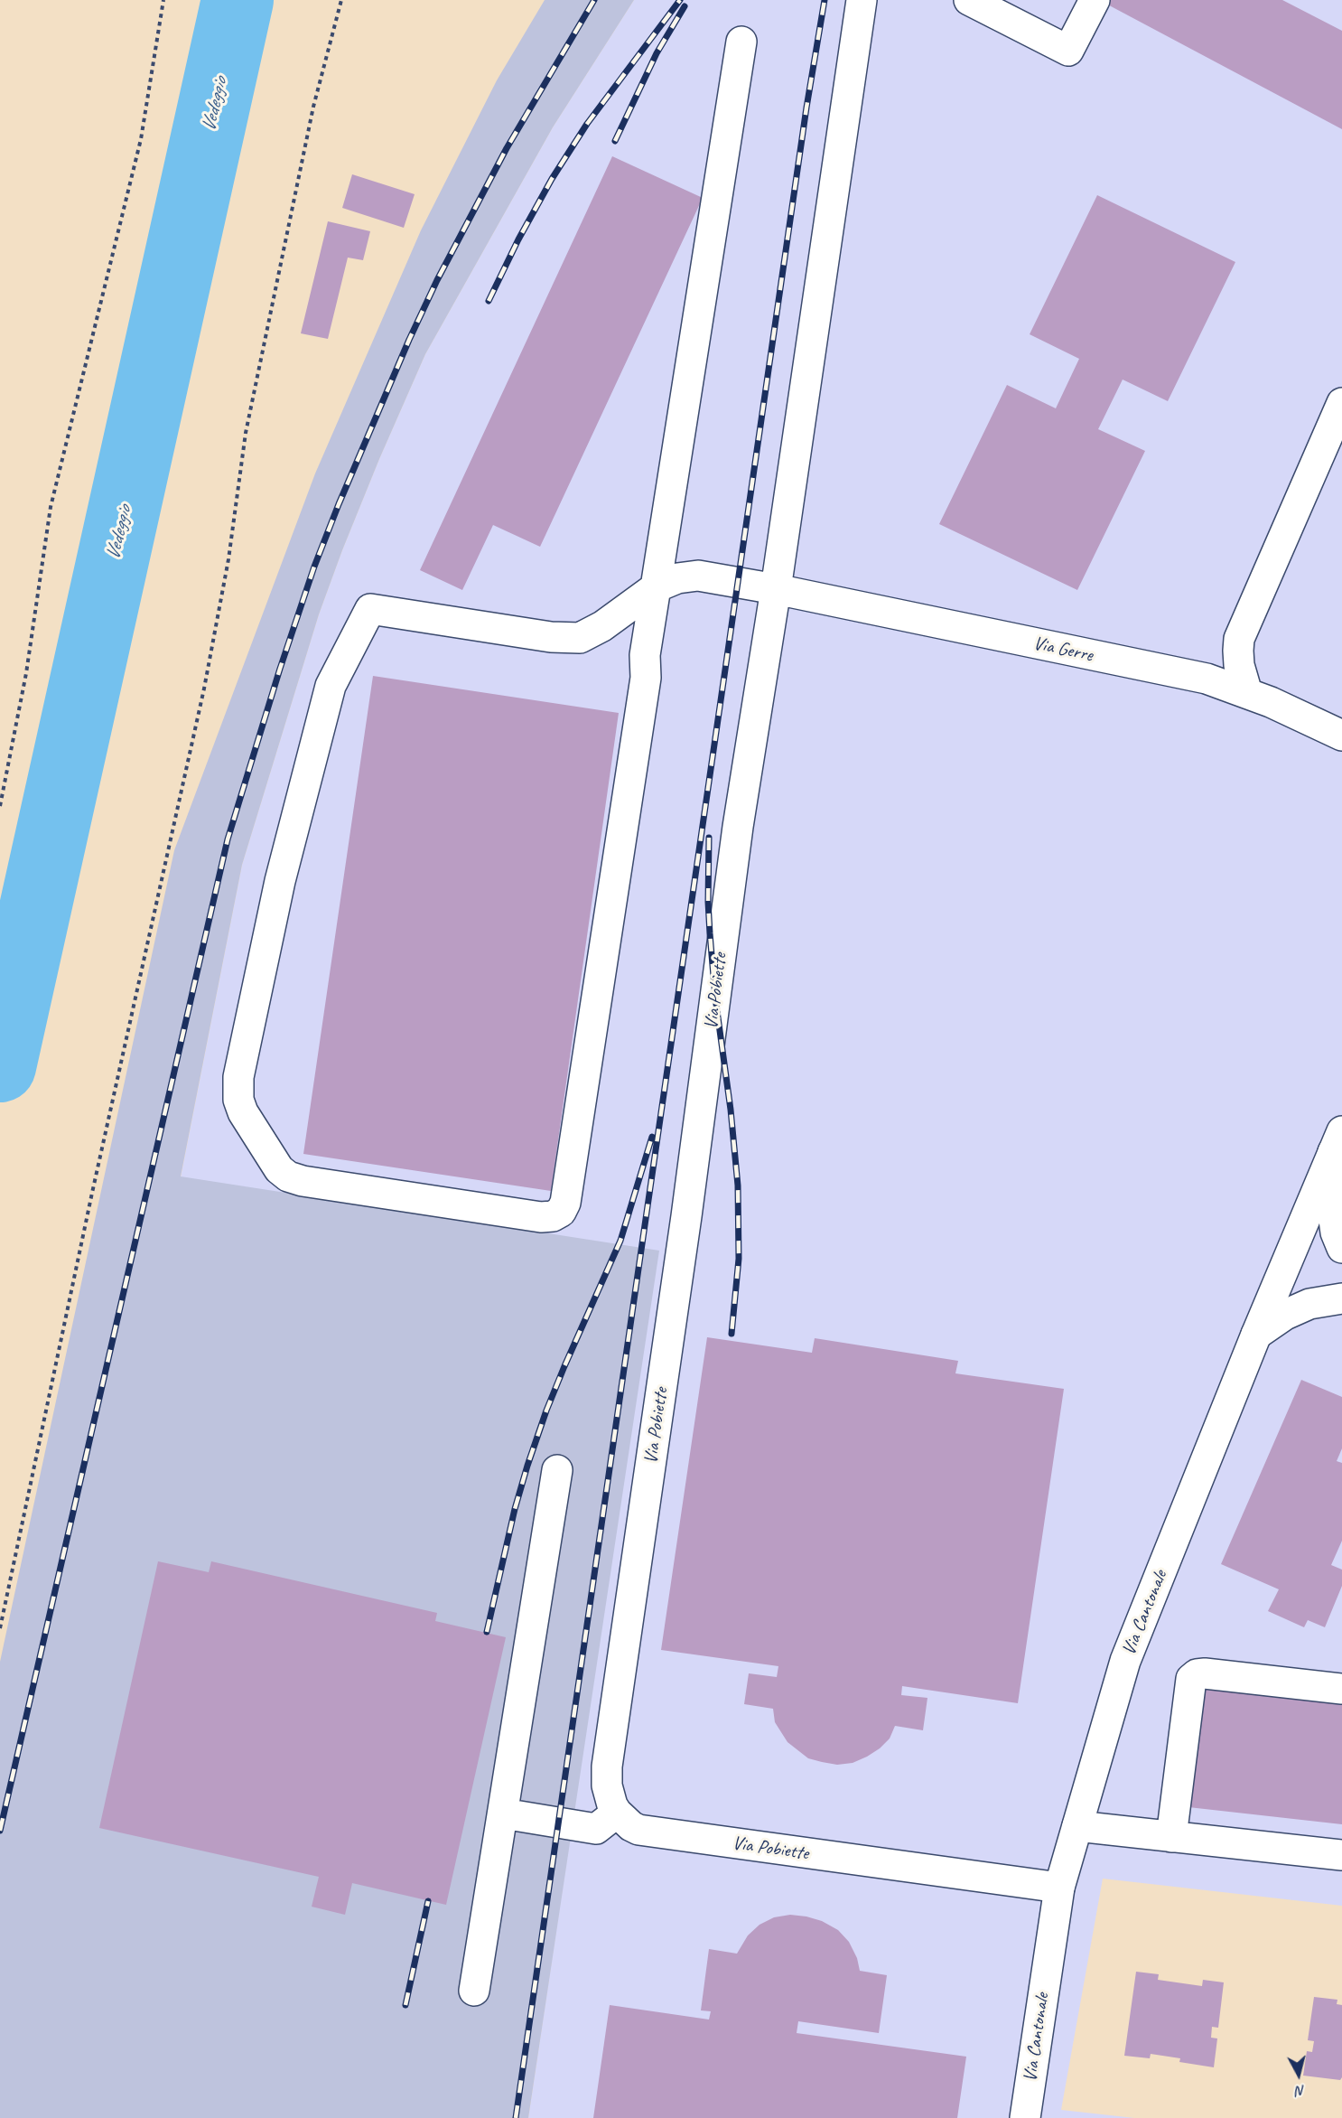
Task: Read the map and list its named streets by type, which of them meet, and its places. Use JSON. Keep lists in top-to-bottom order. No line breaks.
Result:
{"streets":{"street":["Via Gerre","Via Pobiette","Via Cantonale"]},"crossings":[["Via Gerre","Via Pobiette"],["Via Pobiette","Via Cantonale"]],"water":["Vedeggio"],"north":"bottom"}
